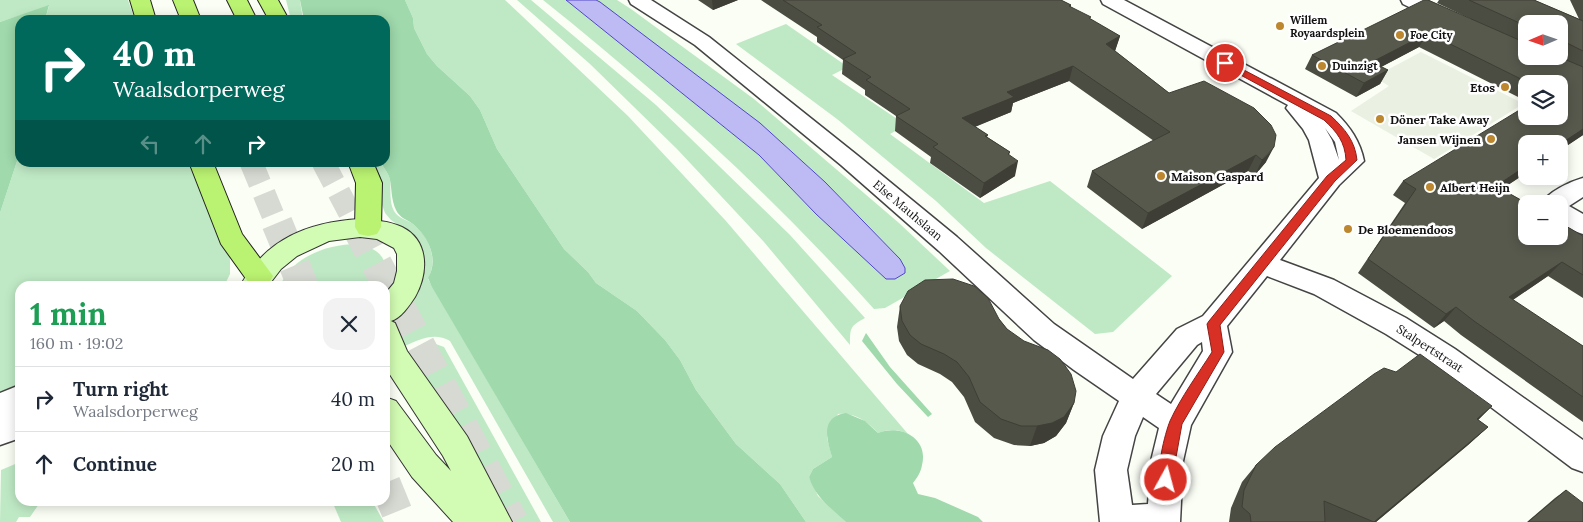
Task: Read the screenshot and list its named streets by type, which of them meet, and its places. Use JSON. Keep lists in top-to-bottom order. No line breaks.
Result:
{"streets":{"street":["Else Mauhslaan","Stalpertstraat"]},"places":["Willem Royaardsplein","Foe City","Duinzigt","Etos","Döner Take Away","Jansen Wijnen","Maison Gaspard","Albert Heijn","De Bloemendoos"],"north":"left","page":{"map_buttons":["+","−"],"turn":["40 m","Waalsdorperweg"],"heading":["1 min","160 m · 19:02"],"list":[{"name":"Turn right","note":"Waalsdorperweg","value":"40 m"},{"name":"Continue","value":"20 m"}]}}
